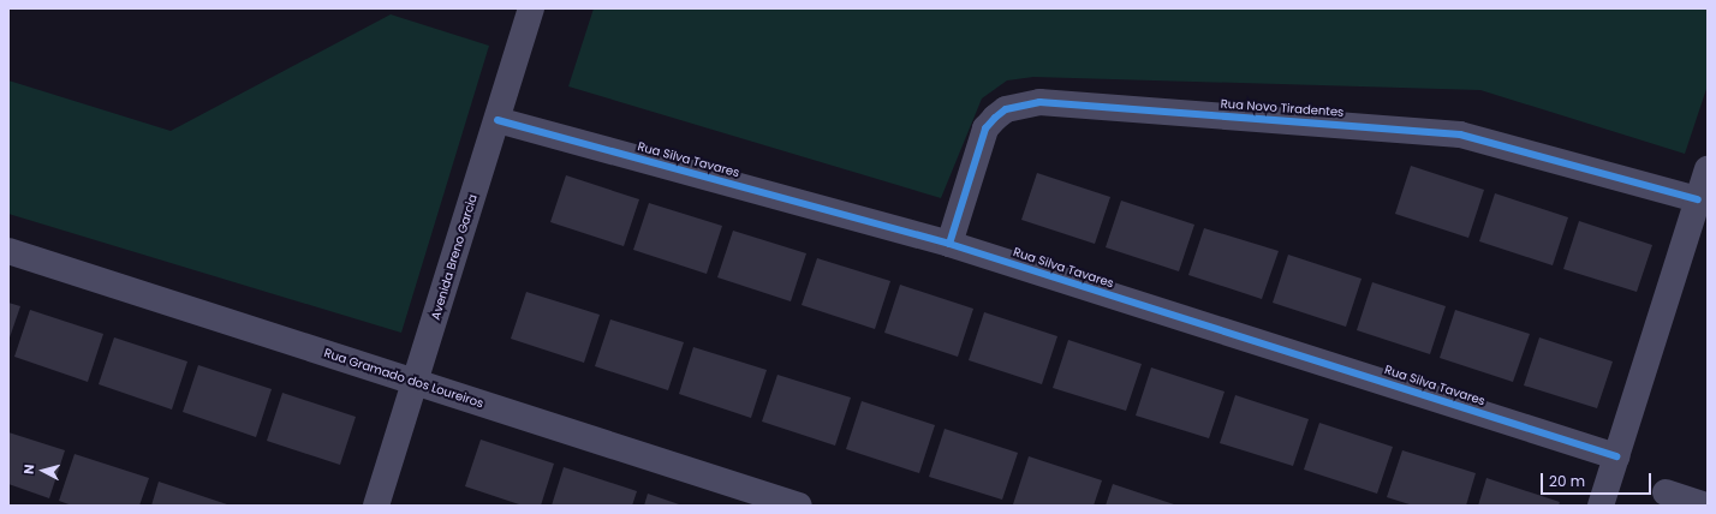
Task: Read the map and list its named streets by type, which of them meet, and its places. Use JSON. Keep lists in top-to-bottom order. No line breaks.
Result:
{"streets":{"street":["Rua Novo Tiradentes","Rua Silva Tavares","Avenida Breno Garcia","Rua Gramado dos Loureiros"]},"crossings":[["Rua Novo Tiradentes","Rua Silva Tavares"],["Rua Silva Tavares","Avenida Breno Garcia"],["Avenida Breno Garcia","Rua Gramado dos Loureiros"]],"scale_bar":"20 m","north":"left"}
